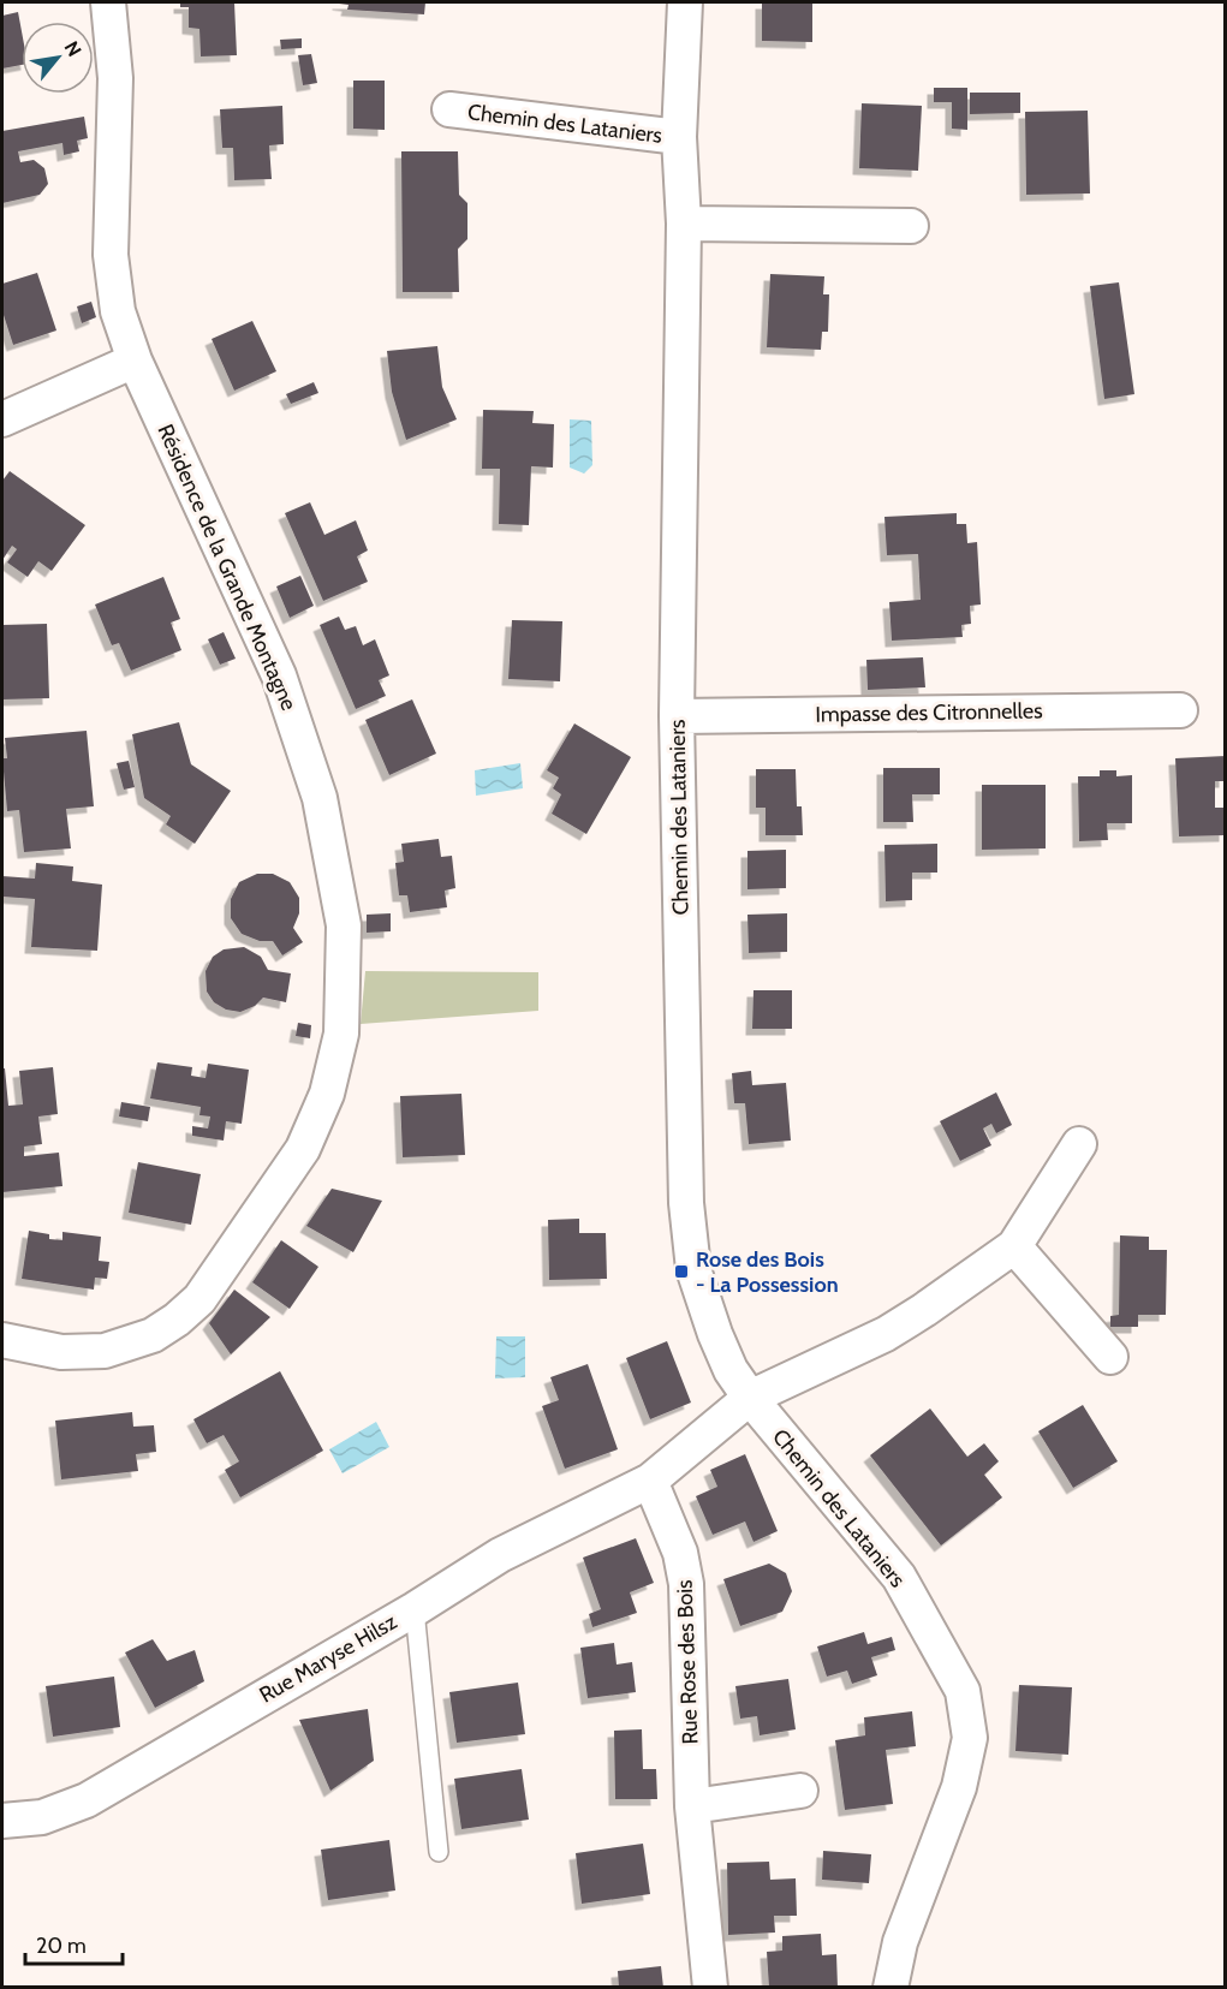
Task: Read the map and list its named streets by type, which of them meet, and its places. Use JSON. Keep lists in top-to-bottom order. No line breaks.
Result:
{"streets":{"street":["Chemin des Lataniers","Résidence de la Grande Montagne","Impasse des Citronnelles","Rue Maryse Hilsz","Rue Rose des Bois"]},"crossings":[["Chemin des Lataniers","Impasse des Citronnelles"],["Rue Maryse Hilsz","Rue Rose des Bois"]],"places":{"transit":["Rose des Bois - La Possession"]},"scale_bar":"20 m","north":"top right"}
